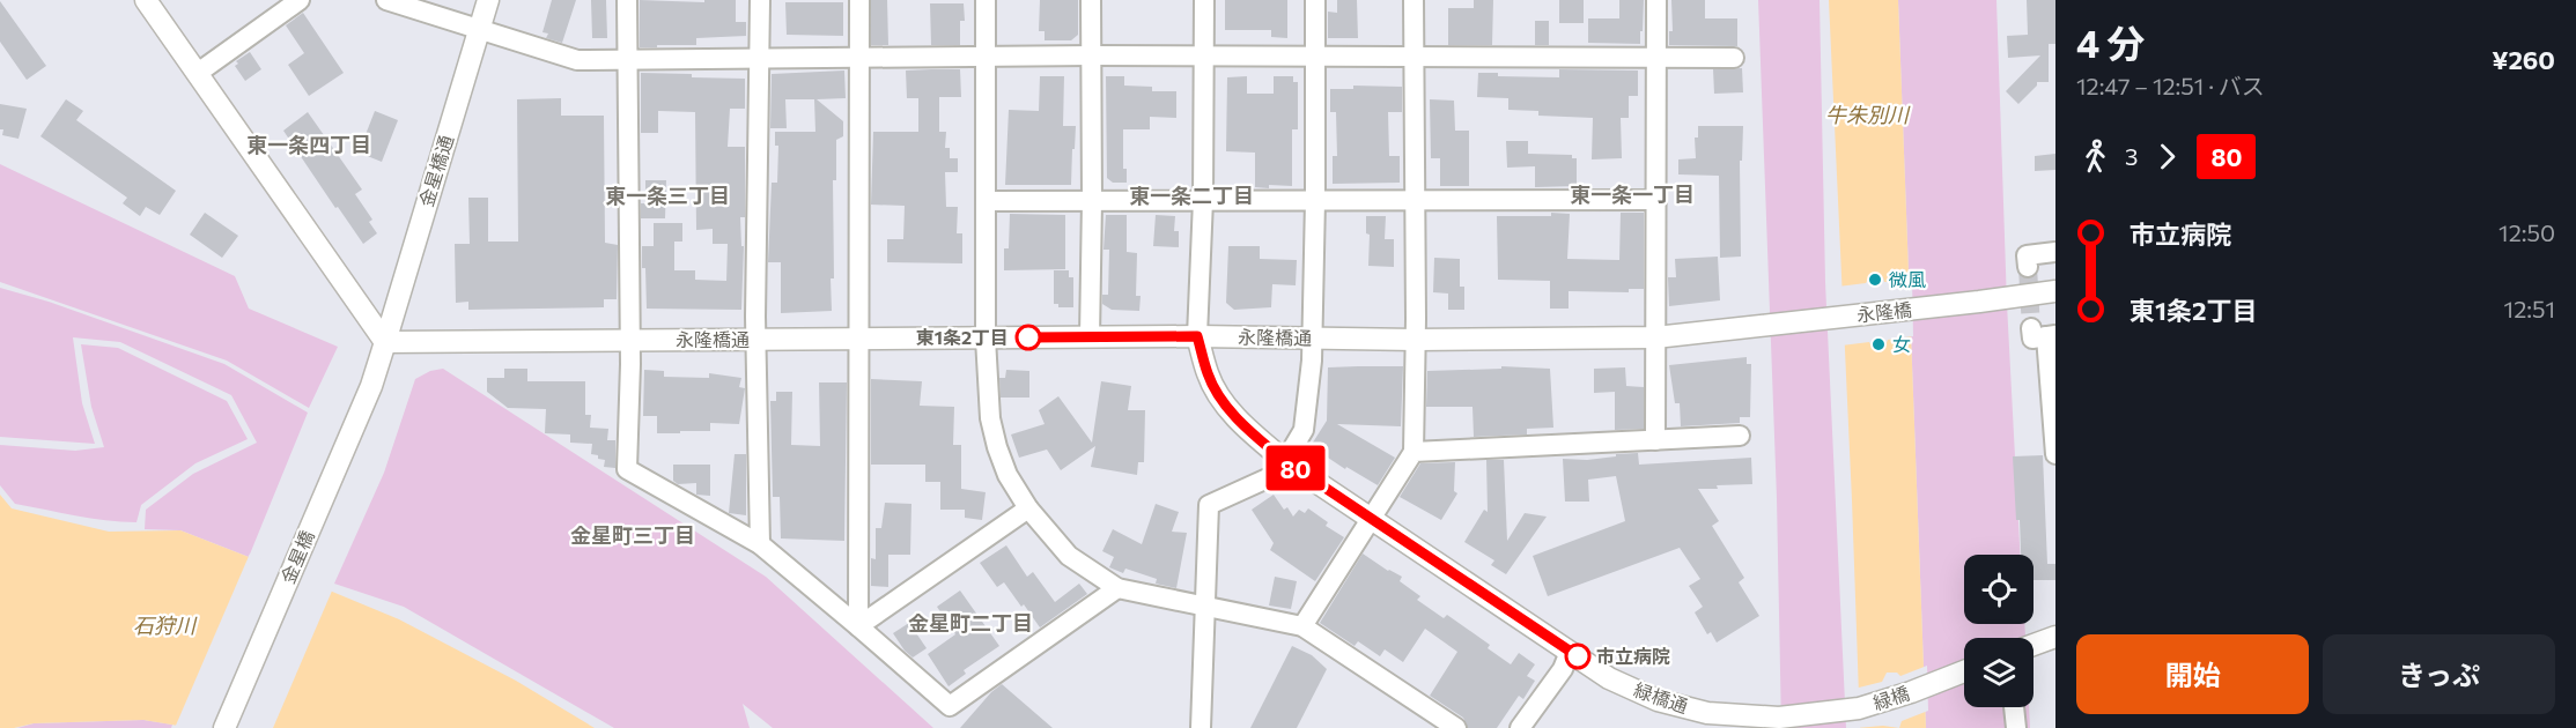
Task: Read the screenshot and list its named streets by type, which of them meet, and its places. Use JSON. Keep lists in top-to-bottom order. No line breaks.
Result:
{"streets":{"street":["金星橋通","永隆橋","永隆橋通","金星橋","緑橋通","緑橋"]},"crossings":[["金星橋通","永隆橋通"],["金星橋通","金星橋"],["永隆橋","永隆橋通"],["永隆橋通","緑橋通"],["緑橋通","緑橋"]],"districts":["東一条四丁目","東一条一丁目","東一条三丁目","東一条二丁目","金星町三丁目","金星町二丁目"],"water":["牛朱別川","石狩川"],"places":["微風","東1条2丁目","女","市立病院"],"lines":["bus line 80"],"page":{"on_map":"80","heading":["4 分","12:47 – 12:51 · バス","¥260"],"legs":["3","80"],"list":[{"name":"市立病院","value":"12:50"},{"name":"東1条2丁目","value":"12:51"}],"buttons":["開始","きっぷ"]}}
